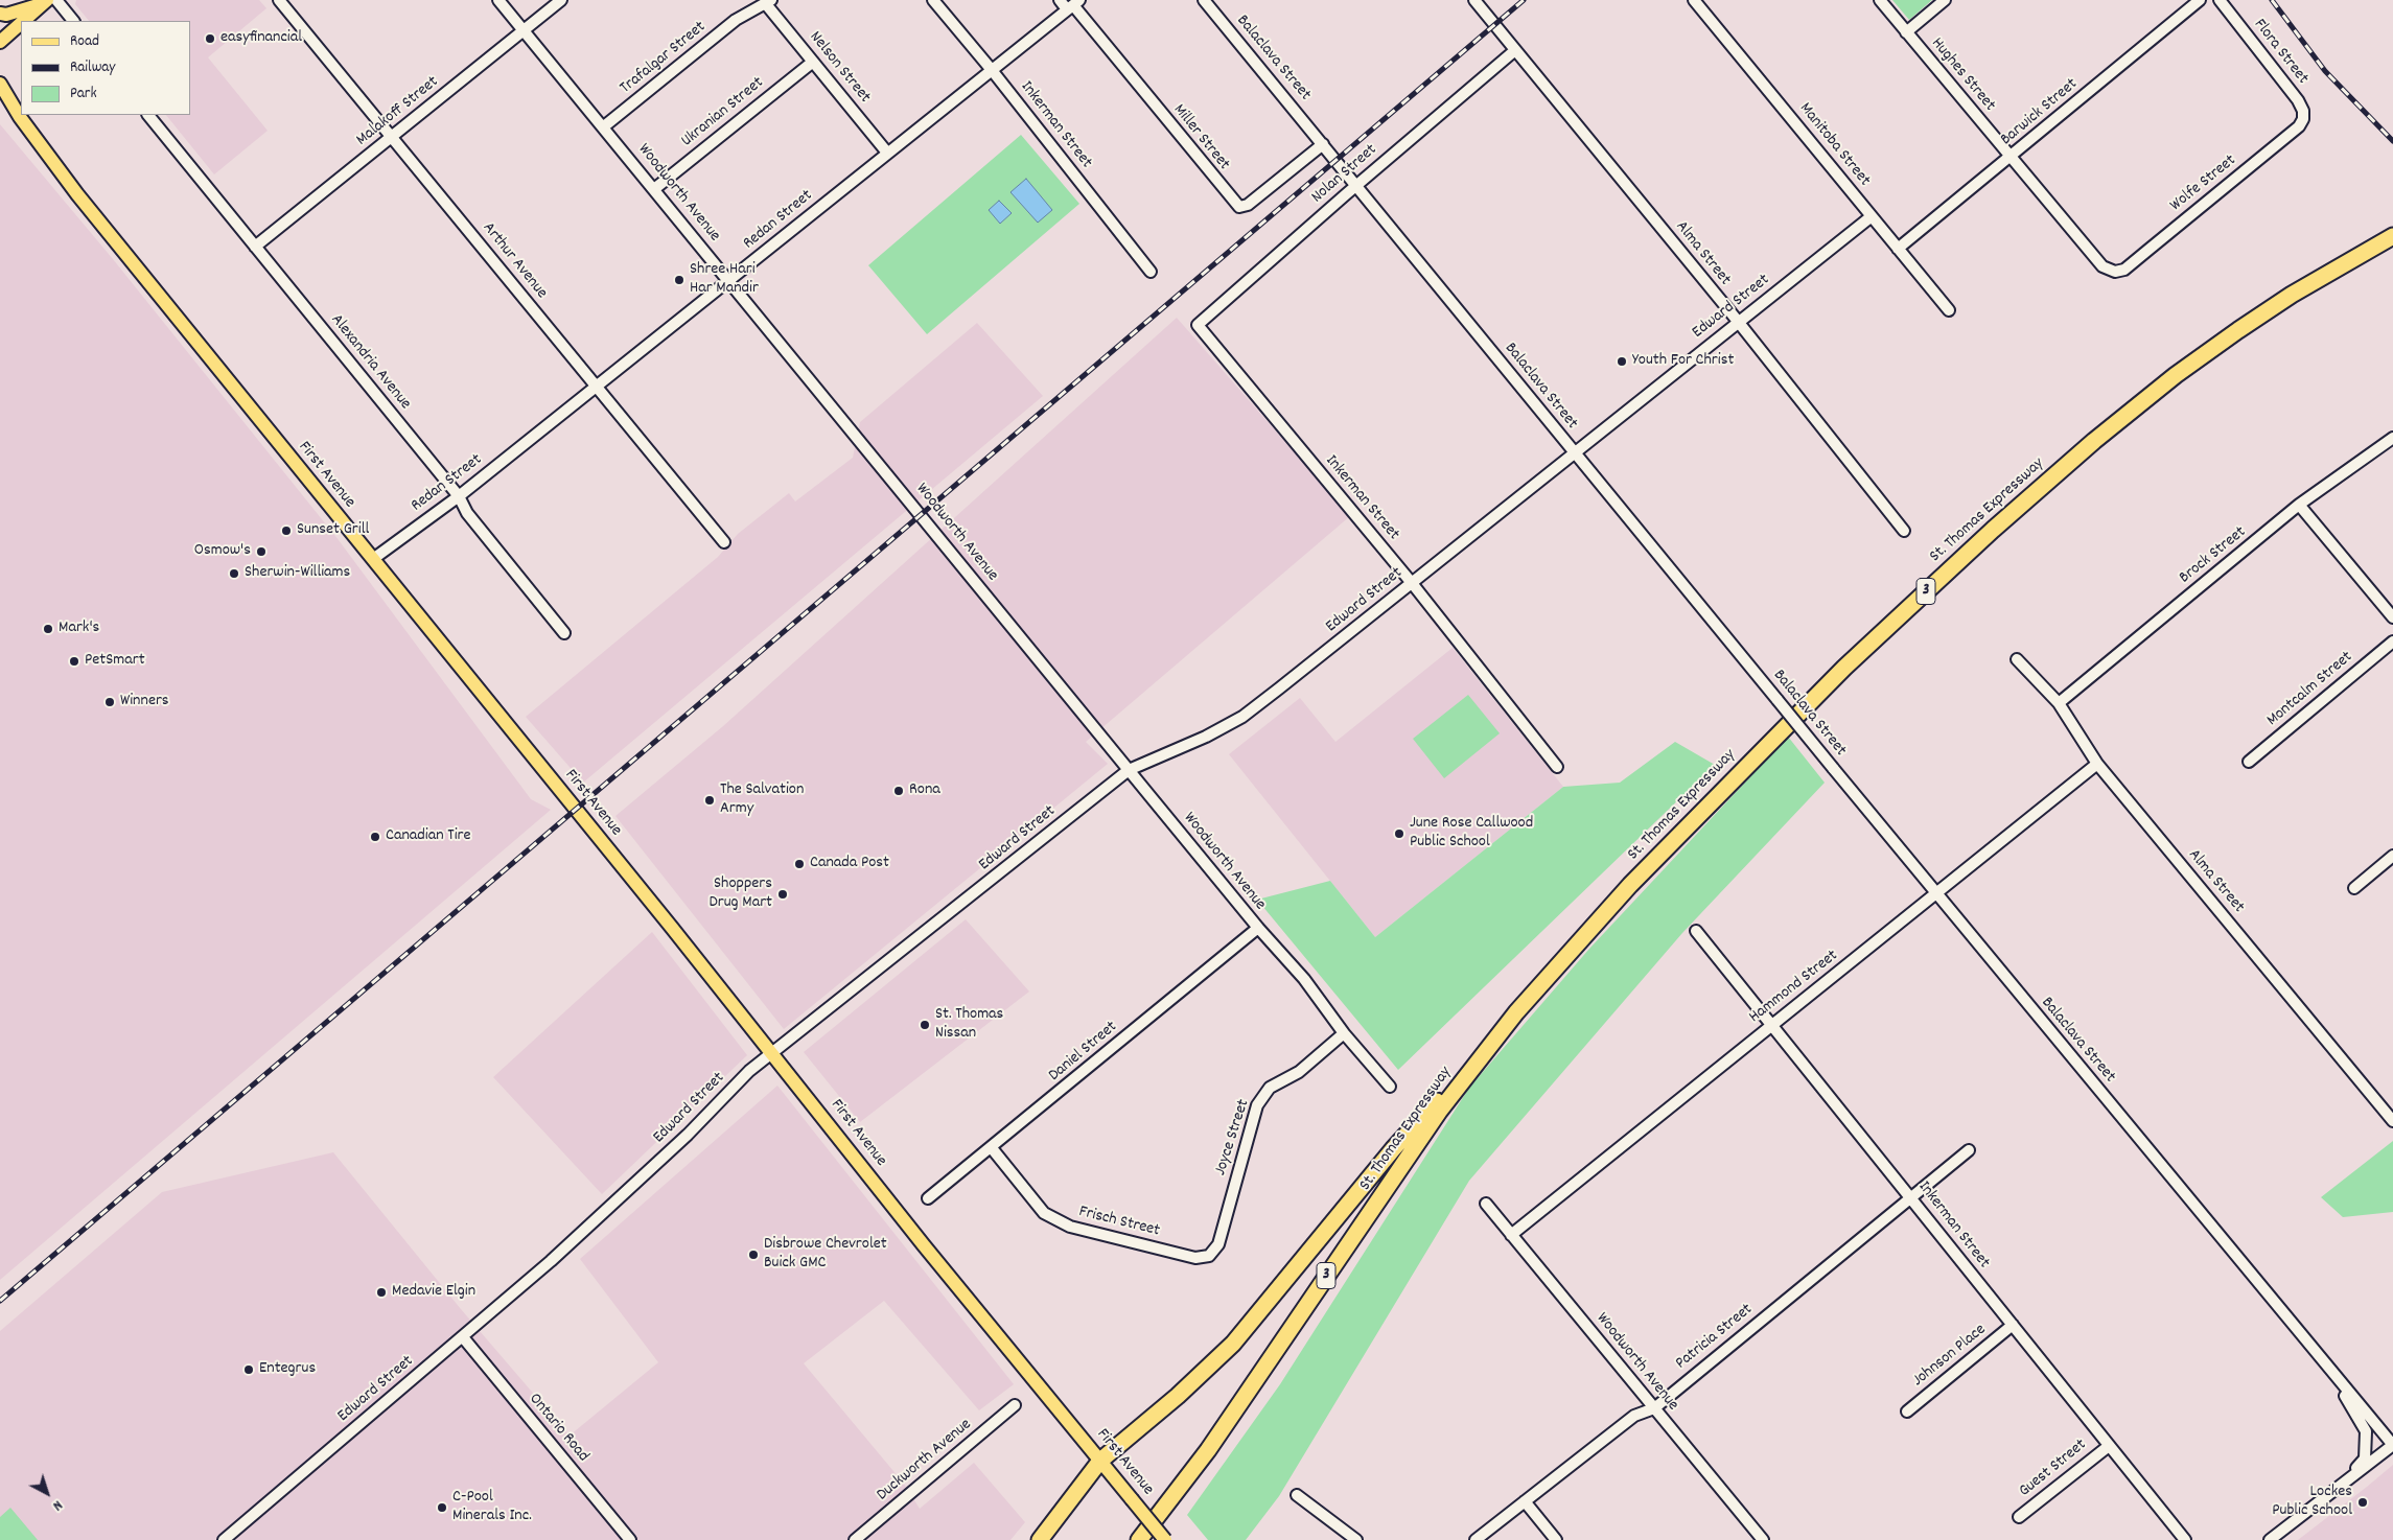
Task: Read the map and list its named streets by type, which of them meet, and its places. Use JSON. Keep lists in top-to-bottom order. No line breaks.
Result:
{"streets":{"highway":["St. Thomas Expressway","3"],"main road":["First Avenue"],"street":["Flora Street","Trafalgar Street","Balaclava Street","Nelson Street","Hughes Street","Malakoff Street","Ukranian Street","Barwick Street","Inkerman Street","Miller Street","Manitoba Street","Nolan Street","Wolfe Street","Woodworth Avenue","Redan Street","Alma Street","Arthur Avenue","Edward Street","Alexandria Avenue","Brock Street","Montcalm Street","Hammond Street","Daniel Street","Joyce Street","Frisch Street","Patricia Street","Johnson Place","Ontario Road","Duckworth Avenue","Guest Street"]},"crossings":[["Flora Street","Wolfe Street"],["Trafalgar Street","Nelson Street"],["Trafalgar Street","Woodworth Avenue"],["Balaclava Street","Miller Street"],["Balaclava Street","Nolan Street"],["Balaclava Street","Edward Street"],["Balaclava Street","Hammond Street"],["Nelson Street","Ukranian Street"],["Nelson Street","Redan Street"],["Hughes Street","Barwick Street"],["Hughes Street","Wolfe Street"],["Malakoff Street","Woodworth Avenue"],["Malakoff Street","Arthur Avenue"],["Malakoff Street","Alexandria Avenue"],["Ukranian Street","Woodworth Avenue"],["Barwick Street","Manitoba Street"],["Inkerman Street","Nolan Street"],["Inkerman Street","Redan Street"],["Inkerman Street","Edward Street"],["Inkerman Street","Hammond Street"],["Inkerman Street","Patricia Street"],["Inkerman Street","Johnson Place"],["Inkerman Street","Guest Street"],["Miller Street","Redan Street"],["Manitoba Street","Edward Street"],["Nolan Street","Alma Street"],["Woodworth Avenue","Redan Street"],["Woodworth Avenue","Edward Street"],["Woodworth Avenue","Hammond Street"],["Woodworth Avenue","Daniel Street"],["Woodworth Avenue","Joyce Street"],["Woodworth Avenue","Patricia Street"],["Redan Street","Arthur Avenue"],["Redan Street","Alexandria Avenue"],["Redan Street","First Avenue"],["Alma Street","Edward Street"],["Alma Street","Brock Street"],["Alma Street","Hammond Street"],["Edward Street","First Avenue"],["Edward Street","Ontario Road"],["Daniel Street","Frisch Street"],["Joyce Street","Frisch Street"]],"places":["easyfinancial","Shree Hari Har Mandir","Youth For Christ","Sunset Grill","Osmow's","Sherwin-Williams","Mark's","PetSmart","Winners","Rona","The Salvation Army","June Rose Callwood Public School","Canadian Tire","Canada Post","Shoppers Drug Mart","St. Thomas Nissan","Disbrowe Chevrolet Buick GMC","Medavie Elgin","Entegrus","Lockes Public School","C-Pool Minerals Inc."],"legend":["Road","Railway","Park"],"north":"bottom right"}
